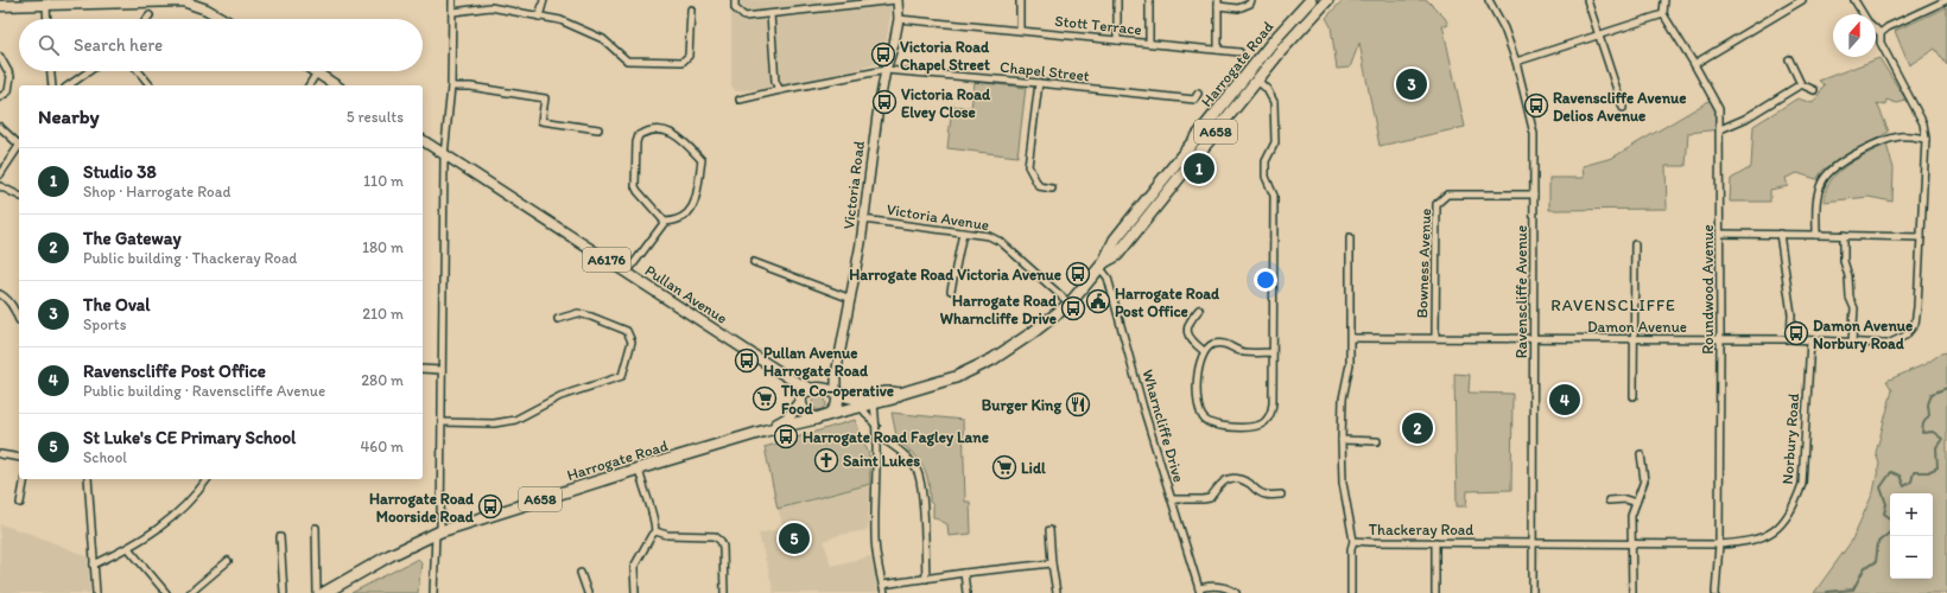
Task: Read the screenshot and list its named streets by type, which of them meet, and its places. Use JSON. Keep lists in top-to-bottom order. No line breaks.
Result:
{"streets":{"highway":["Harrogate Road","A658"],"main road":["A6176","Pullan Avenue"],"street":["Stott Terrace","Chapel Street","Victoria Road","Victoria Avenue","Bowness Avenue","Roundwood Avenue","Ravenscliffe Avenue","Damon Avenue","Wharncliffe Drive","Norbury Road","Thackeray Road"]},"crossings":[["Stott Terrace","Victoria Road"],["Harrogate Road","A658"],["Harrogate Road","Victoria Road"],["Harrogate Road","Victoria Avenue"],["Harrogate Road","Pullan Avenue"],["Harrogate Road","Wharncliffe Drive"],["Chapel Street","Victoria Road"],["A658","Pullan Avenue"],["Victoria Road","Victoria Avenue"],["Bowness Avenue","Ravenscliffe Avenue"],["Bowness Avenue","Damon Avenue"],["Roundwood Avenue","Damon Avenue"],["Roundwood Avenue","Norbury Road"],["Ravenscliffe Avenue","Damon Avenue"],["Ravenscliffe Avenue","Thackeray Road"],["Damon Avenue","Norbury Road"],["Damon Avenue","Thackeray Road"],["Norbury Road","Thackeray Road"]],"districts":["RAVENSCLIFFE"],"places":{"bus stop":["Victoria Road Chapel Street","Victoria Road Elvey Close","Ravenscliffe Avenue Delios Avenue","Harrogate Road Victoria Avenue","Harrogate Road Wharncliffe Drive","Damon Avenue Norbury Road","Pullan Avenue Harrogate Road","Harrogate Road Fagley Lane","Harrogate Road Moorside Road"],"public building":["Harrogate Road Post Office"],"supermarket":["The Co-operative Food","Lidl"],"restaurant":["Burger King"],"church":["Saint Lukes"]},"north":"top","page":{"search":"Search here","pins":["3","1","4","2","5"],"heading":["Nearby","5 results"],"list":[{"mark":"1","name":"Studio 38","note":"Shop · Harrogate Road","value":"110 m"},{"mark":"2","name":"The Gateway","note":"Public building · Thackeray Road","value":"180 m"},{"mark":"3","name":"The Oval","note":"Sports","value":"210 m"},{"mark":"4","name":"Ravenscliffe Post Office","note":"Public building · Ravenscliffe Avenue","value":"280 m"},{"mark":"5","name":"St Luke's CE Primary School","note":"School","value":"460 m"}],"map_buttons":["+","−"]}}
